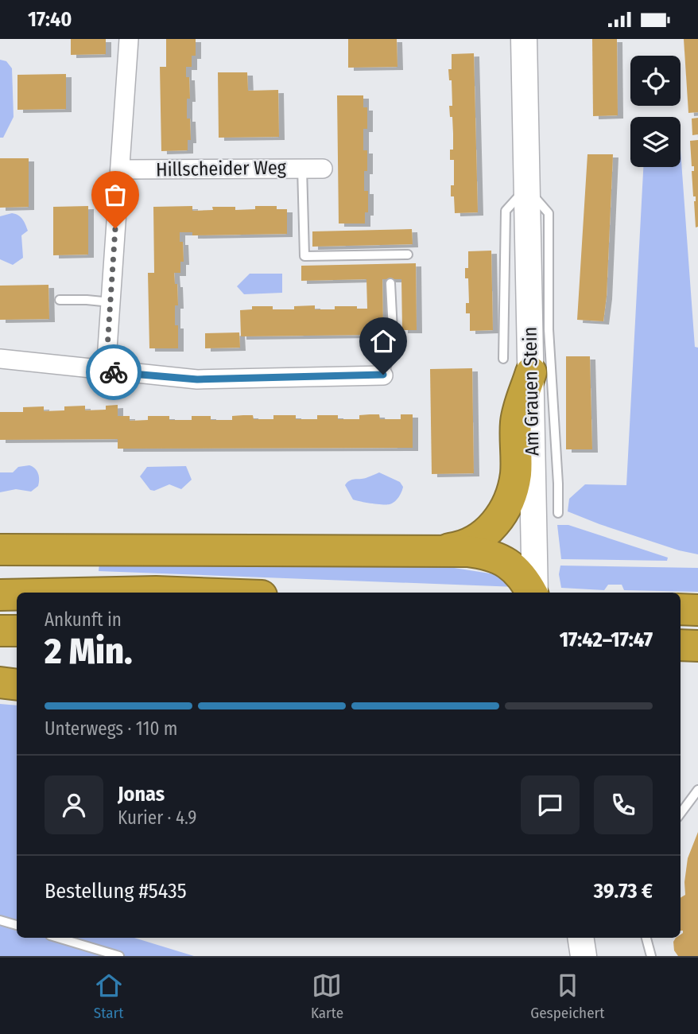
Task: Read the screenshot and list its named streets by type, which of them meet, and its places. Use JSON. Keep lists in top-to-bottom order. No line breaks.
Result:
{"streets":{"street":["Hillscheider Weg","Am Grauen Stein"]},"page":{"status":"17:40","heading":["2 Min.","Ankunft in","17:42–17:47"],"panel":["Jonas","Kurier · 4.9","Bestellung #5435","39.73 €"],"bar":"Unterwegs · 110 m","tabs":["Start","Karte","Gespeichert"]}}
